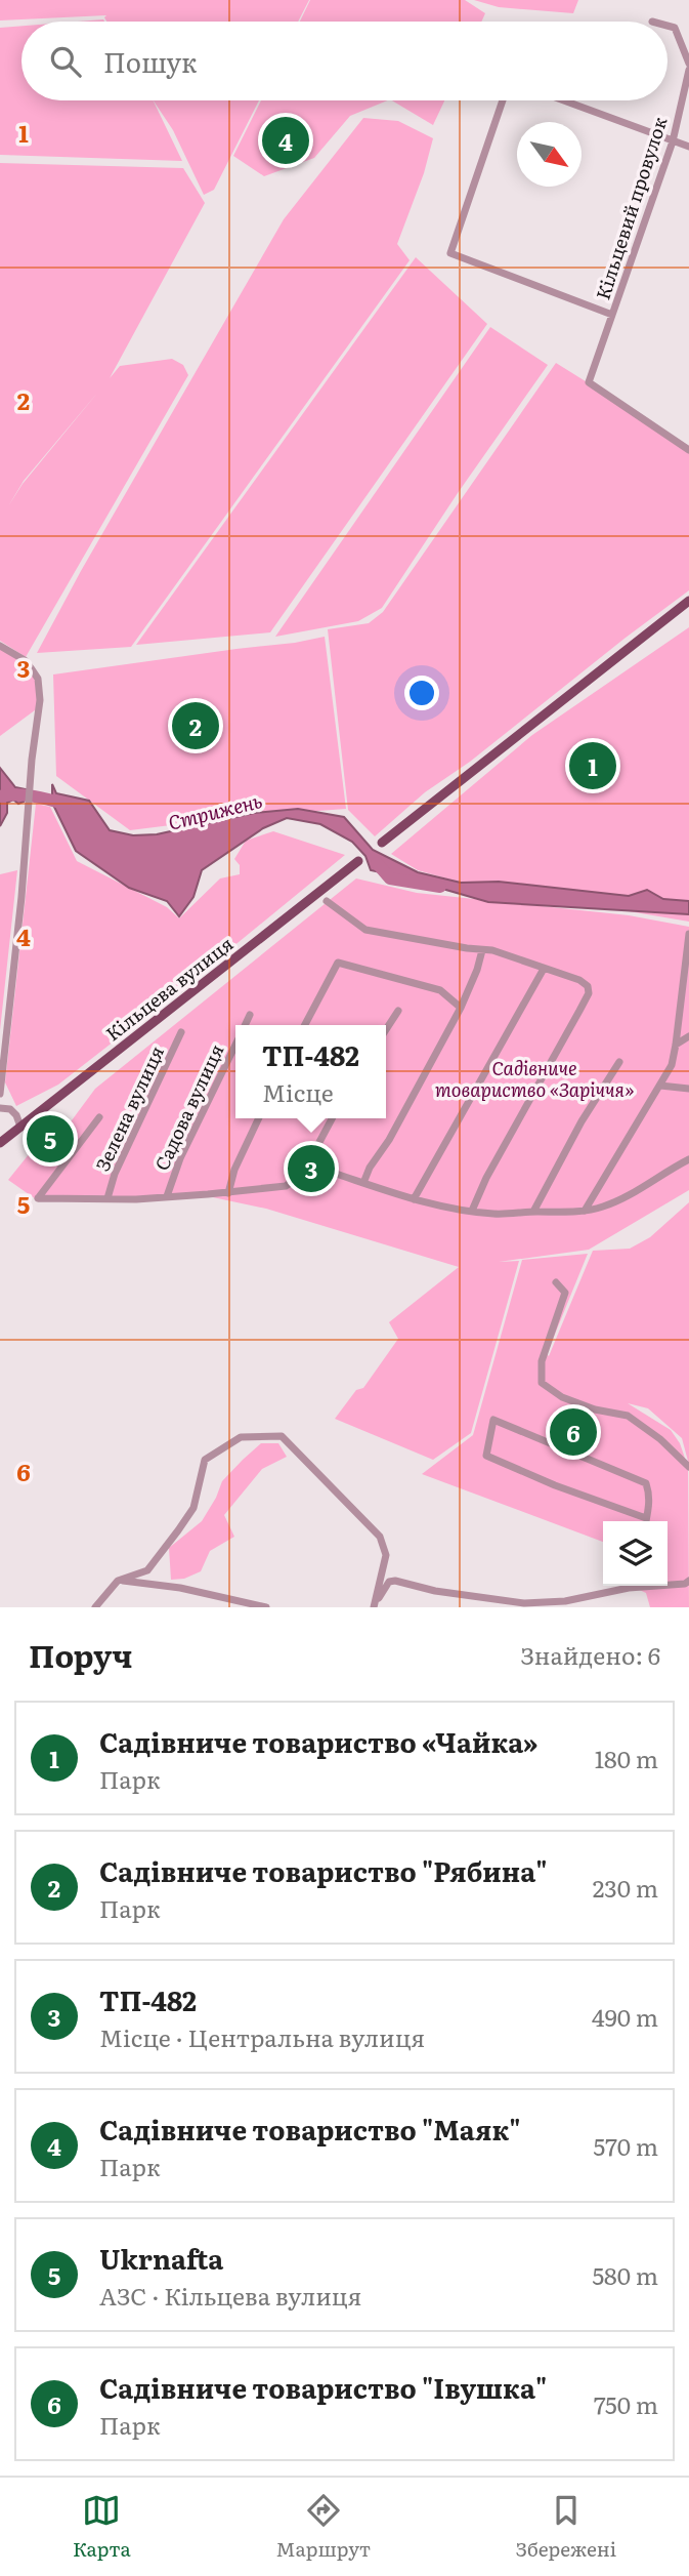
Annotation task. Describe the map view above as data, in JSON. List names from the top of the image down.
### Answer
{
  "streets": {
    "main road": ["Кільцева вулиця"],
    "street": ["Кільцевий провулок", "Садова вулиця", "Зелена вулиця"]
  },
  "water": ["Стрижень"],
  "parks": ["Садівниче товариство «Заріччя»"],
  "north": "bottom right",
  "page": {
    "search": "Пошук",
    "pins": [
      "4",
      "2",
      "1",
      "5",
      "3",
      "6"
    ],
    "popup": ["ТП-482", "Місце"],
    "heading": ["Поруч", "Знайдено: 6"],
    "list": [
      {
        "mark": "1",
        "name": "Садівниче товариство «Чайка»",
        "note": "Парк",
        "value": "180 m"
      },
      {
        "mark": "2",
        "name": "Садівниче товариство \"Рябина\"",
        "note": "Парк",
        "value": "230 m"
      },
      {
        "mark": "3",
        "name": "ТП-482",
        "note": "Місце · Центральна вулиця",
        "value": "490 m"
      },
      {
        "mark": "4",
        "name": "Садівниче товариство \"Маяк\"",
        "note": "Парк",
        "value": "570 m"
      },
      {
        "mark": "5",
        "name": "Ukrnafta",
        "note": "АЗС · Кільцева вулиця",
        "value": "580 m"
      },
      {
        "mark": "6",
        "name": "Садівниче товариство \"Івушка\"",
        "note": "Парк",
        "value": "750 m"
      }
    ],
    "nav": ["Карта", "Маршрут", "Збережені"]
  },
  "grid": {
    "rows": [
      "1",
      "2",
      "3",
      "4",
      "5",
      "6"
    ]
  }
}
